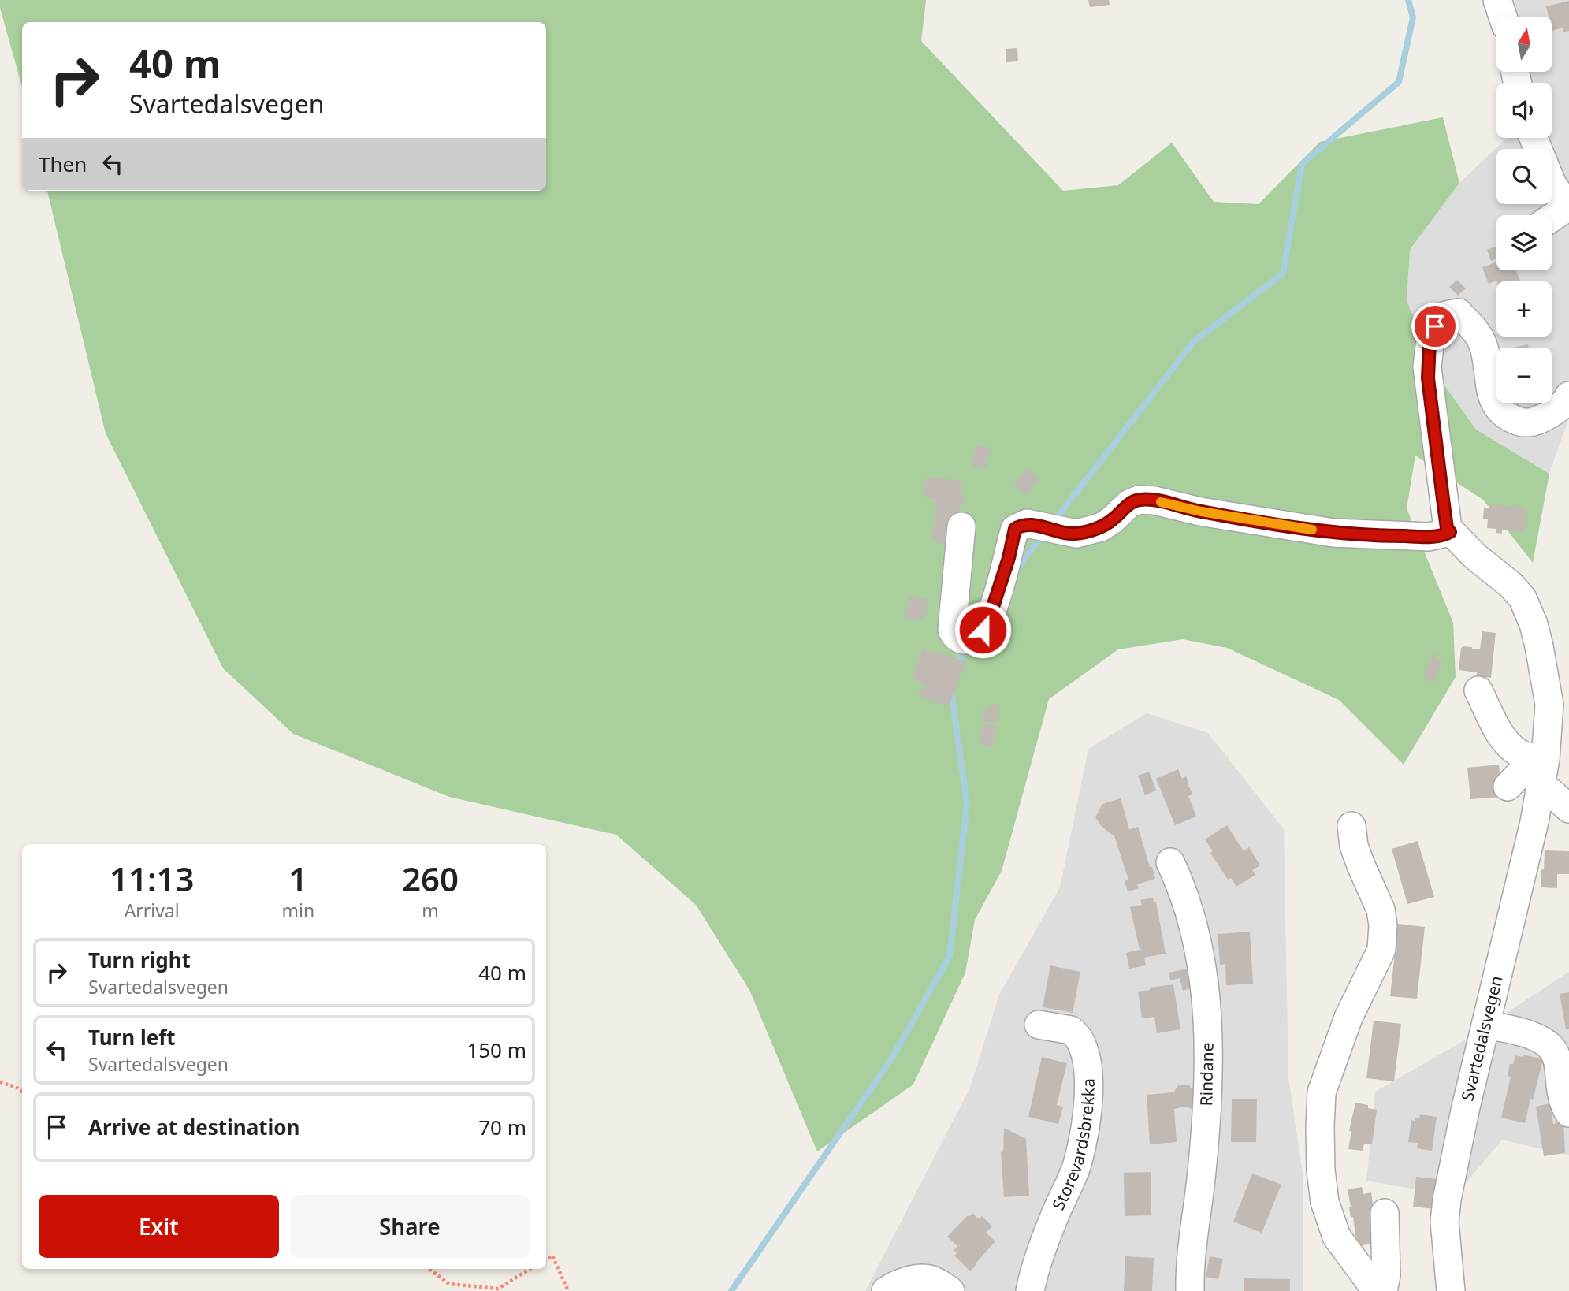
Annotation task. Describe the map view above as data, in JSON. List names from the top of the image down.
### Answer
{
  "streets": {
    "street": ["Svartedalsvegen", "Rindane", "Storevardsbrekka"]
  },
  "north": "top",
  "page": {
    "map_buttons": ["+", "−"],
    "turn": ["40 m", "Svartedalsvegen"],
    "then": "Then",
    "eta": [
      "11:13",
      "Arrival",
      "1",
      "min",
      "260",
      "m"
    ],
    "list": [
      {
        "name": "Turn right",
        "note": "Svartedalsvegen",
        "value": "40 m"
      },
      {
        "name": "Turn left",
        "note": "Svartedalsvegen",
        "value": "150 m"
      },
      {
        "name": "Arrive at destination",
        "value": "70 m"
      }
    ],
    "buttons": ["Exit", "Share"]
  }
}
